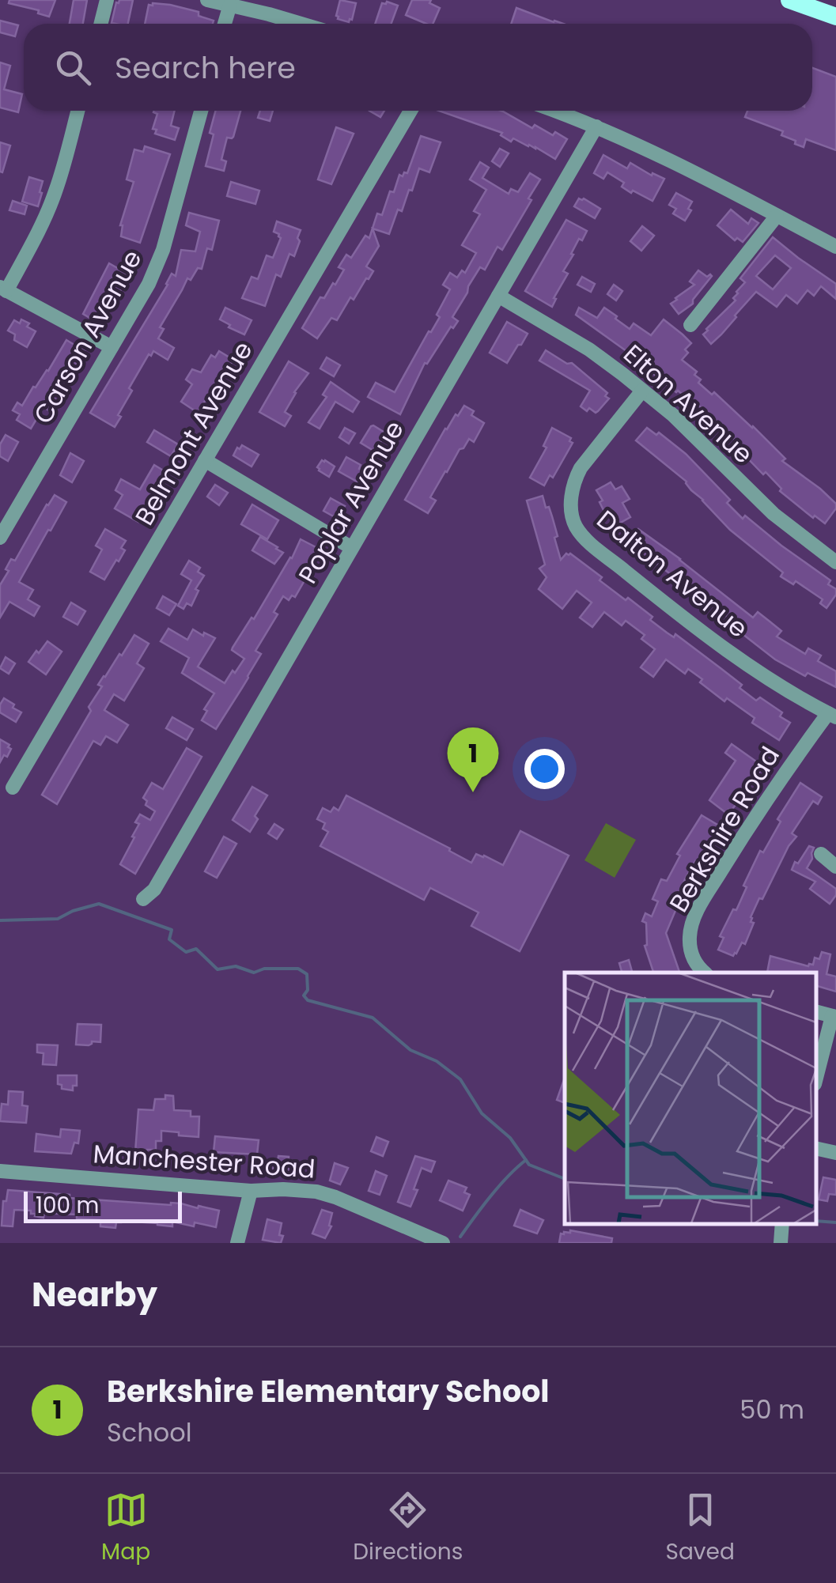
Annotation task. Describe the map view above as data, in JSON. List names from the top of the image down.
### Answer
{
  "streets": {
    "street": [
      "Carson Avenue",
      "Elton Avenue",
      "Belmont Avenue",
      "Poplar Avenue",
      "Dalton Avenue",
      "Berkshire Road",
      "Manchester Road"
    ]
  },
  "crossings": [
    ["Elton Avenue", "Poplar Avenue"],
    ["Elton Avenue", "Dalton Avenue"],
    ["Dalton Avenue", "Berkshire Road"]
  ],
  "scale_bar": "100 m",
  "page": {
    "search": "Search here",
    "pins": "1",
    "scale": "100 m",
    "heading": "Nearby",
    "list": [
      {
        "mark": "1",
        "name": "Berkshire Elementary School",
        "note": "School",
        "value": "50 m"
      }
    ],
    "nav": ["Map", "Directions", "Saved"]
  }
}
